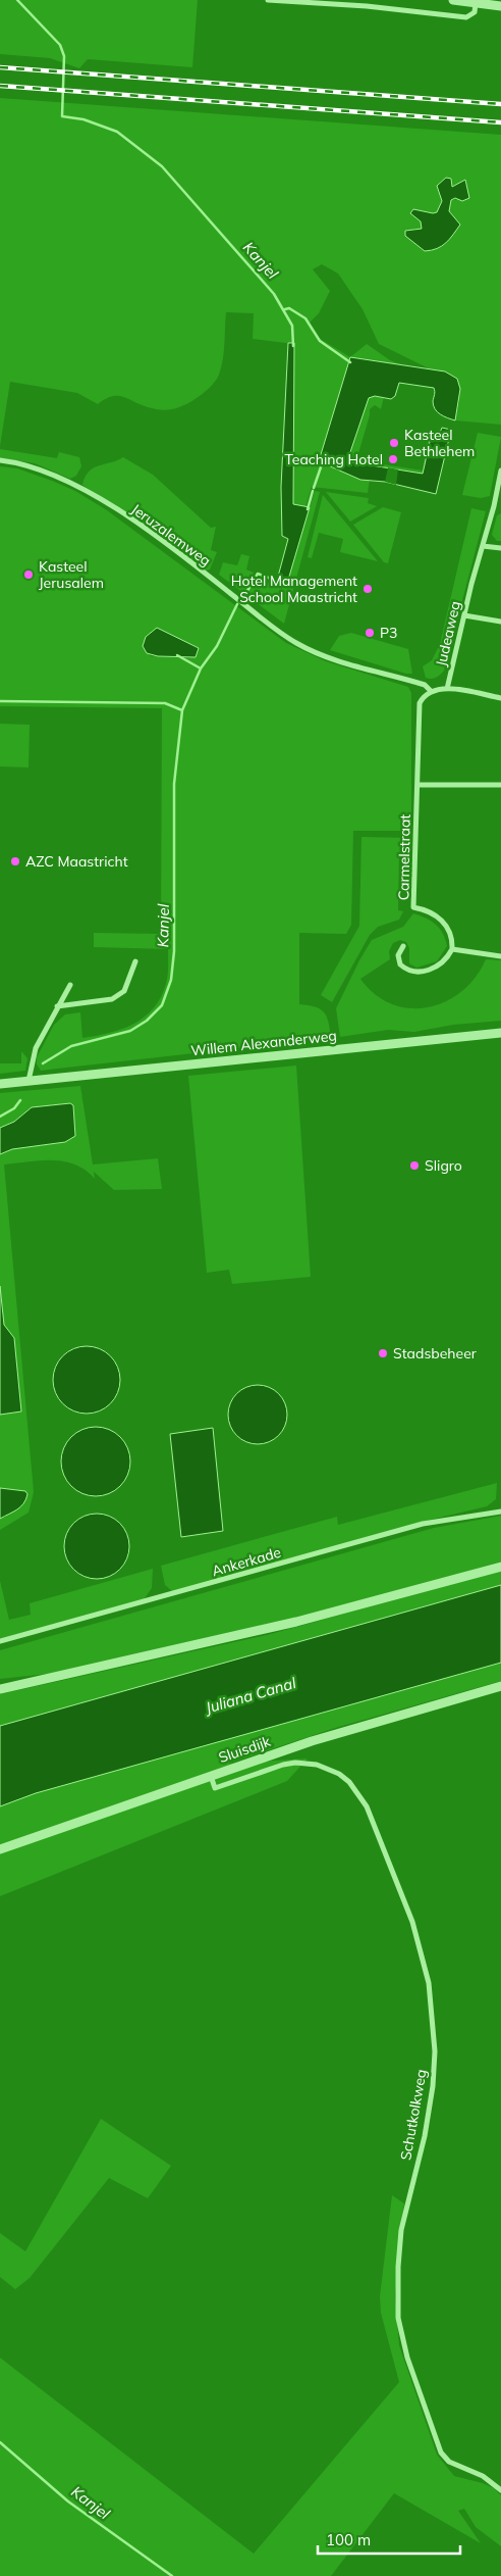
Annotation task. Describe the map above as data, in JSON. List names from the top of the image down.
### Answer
{
  "streets": {
    "street": [
      "Jeruzalemweg",
      "Judeaweg",
      "Carmelstraat",
      "Willem Alexanderweg",
      "Ankerkade",
      "Sluisdijk",
      "Schutkolkweg"
    ]
  },
  "crossings": [
    ["Jeruzalemweg", "Judeaweg"],
    ["Sluisdijk", "Schutkolkweg"]
  ],
  "water": ["Kanjel", "Juliana Canal"],
  "places": [
    "Kasteel Bethlehem",
    "Teaching Hotel",
    "Kasteel Jerusalem",
    "Hotel Management School Maastricht",
    "P3",
    "AZC Maastricht",
    "Sligro",
    "Stadsbeheer"
  ],
  "scale_bar": "100 m"
}
